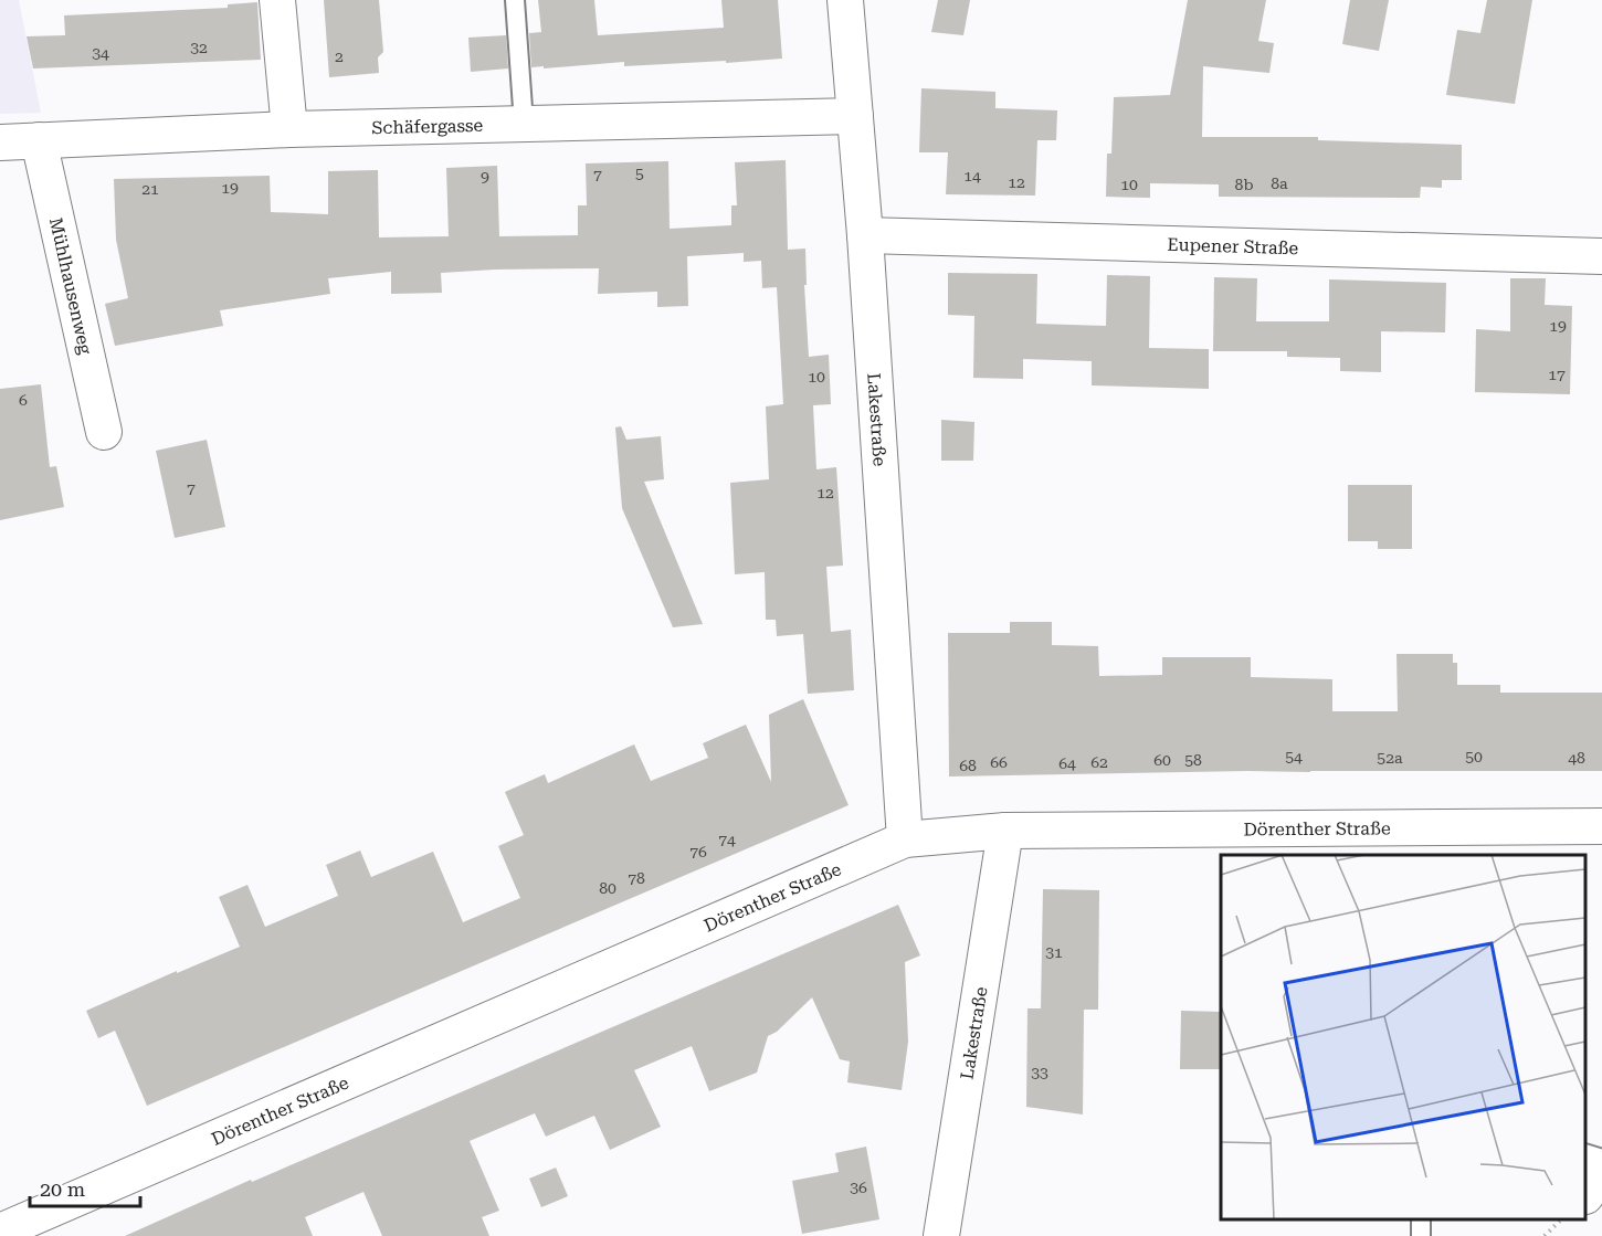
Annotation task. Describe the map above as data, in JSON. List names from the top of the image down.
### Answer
{
  "streets": {
    "street": [
      "Schäfergasse",
      "Eupener Straße",
      "Mühlhausenweg",
      "Lakestraße",
      "Dörenther Straße"
    ]
  },
  "crossings": [
    ["Schäfergasse", "Mühlhausenweg"],
    ["Schäfergasse", "Lakestraße"],
    ["Eupener Straße", "Lakestraße"],
    ["Lakestraße", "Dörenther Straße"]
  ],
  "house_numbers": [
    "32",
    "34",
    "2",
    "5",
    "7",
    "14",
    "9",
    "12",
    "8a",
    "10",
    "8b",
    "19",
    "21",
    "19",
    "17",
    "10",
    "6",
    "7",
    "12",
    "54",
    "50",
    "52a",
    "48",
    "60",
    "58",
    "66",
    "62",
    "64",
    "68",
    "74",
    "76",
    "78",
    "80",
    "31",
    "33",
    "36"
  ],
  "scale_bar": "20 m"
}
